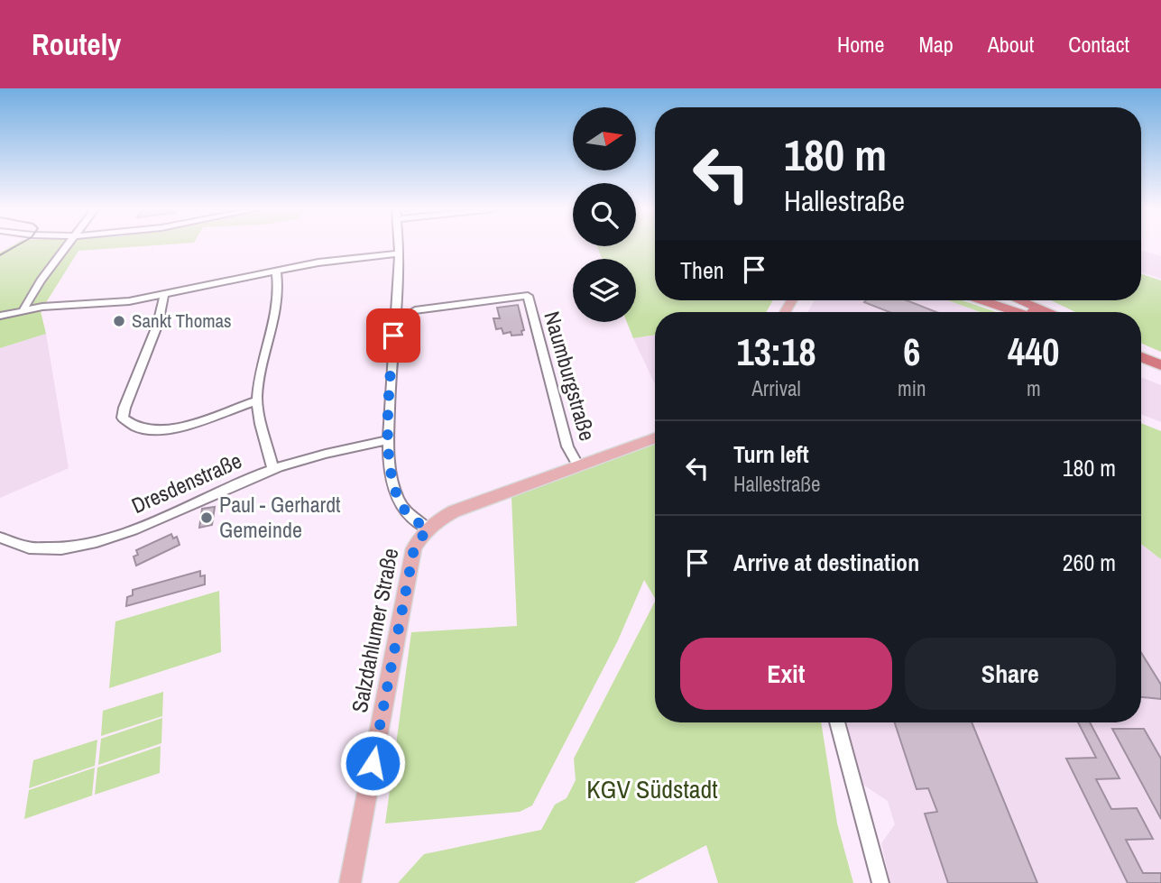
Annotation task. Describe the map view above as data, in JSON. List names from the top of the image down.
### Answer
{
  "streets": {
    "main road": ["Salzdahlumer Straße"],
    "street": ["Naumburgstraße", "Dresdenstraße"]
  },
  "crossings": [
    ["Naumburgstraße", "Salzdahlumer Straße"]
  ],
  "parks": ["KGV Südstadt"],
  "places": ["Sankt Thomas", "Paul - Gerhardt Gemeinde"],
  "north": "right",
  "page": {
    "header": "Routely",
    "nav": [
      "Home",
      "Map",
      "About",
      "Contact"
    ],
    "turn": ["180 m", "Hallestraße"],
    "then": "Then",
    "eta": [
      "13:18",
      "Arrival",
      "6",
      "min",
      "440",
      "m"
    ],
    "list": [
      {
        "name": "Turn left",
        "note": "Hallestraße",
        "value": "180 m"
      },
      {
        "name": "Arrive at destination",
        "value": "260 m"
      }
    ],
    "buttons": ["Exit", "Share"]
  }
}
